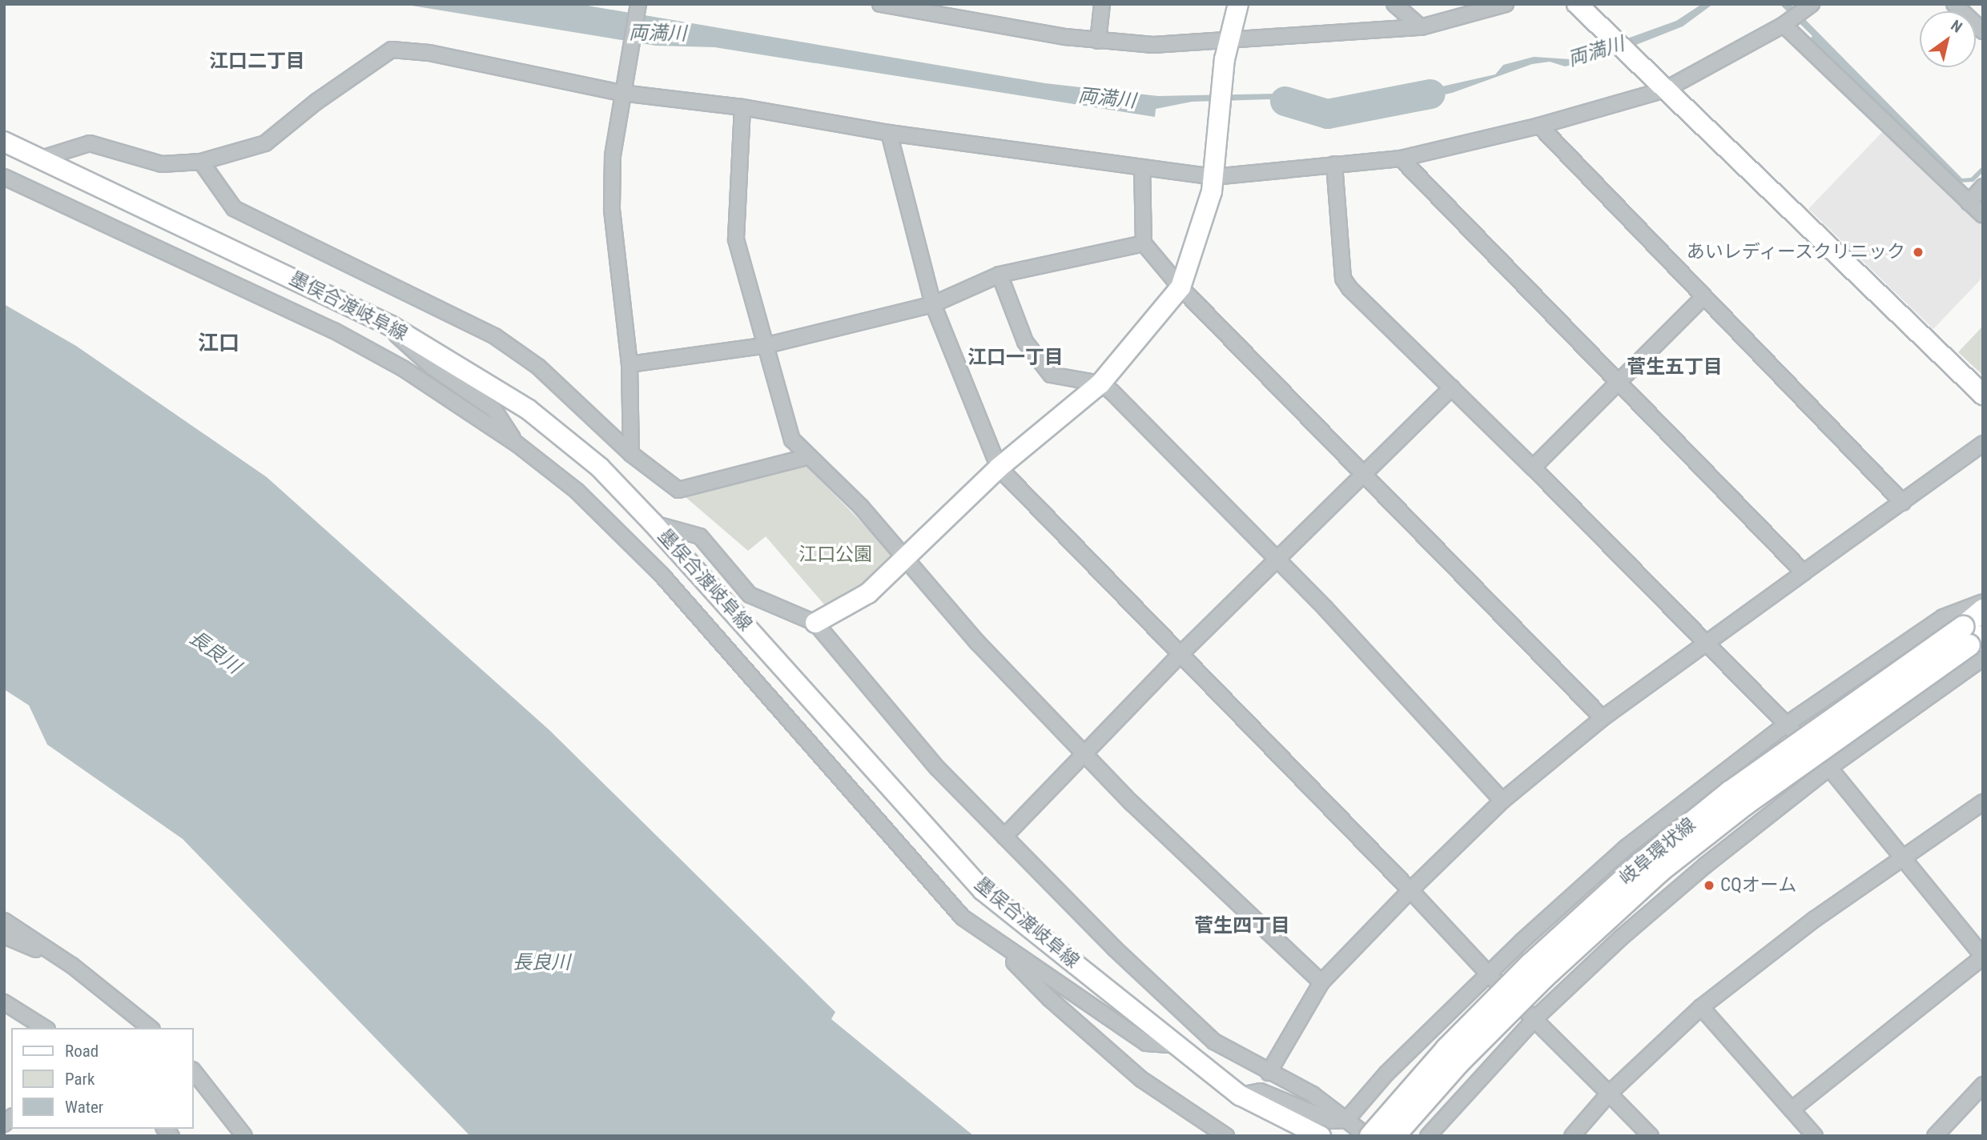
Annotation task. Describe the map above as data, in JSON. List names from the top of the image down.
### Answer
{
  "streets": {
    "main road": ["墨俣合渡岐阜線", "岐阜環状線"]
  },
  "districts": [
    "江口二丁目",
    "江口",
    "江口一丁目",
    "菅生五丁目",
    "菅生四丁目"
  ],
  "water": ["両満川", "長良川"],
  "parks": ["江口公園"],
  "places": ["あいレディースクリニック", "CQオーム"],
  "legend": ["Road", "Park", "Water"],
  "north": "top right"
}
